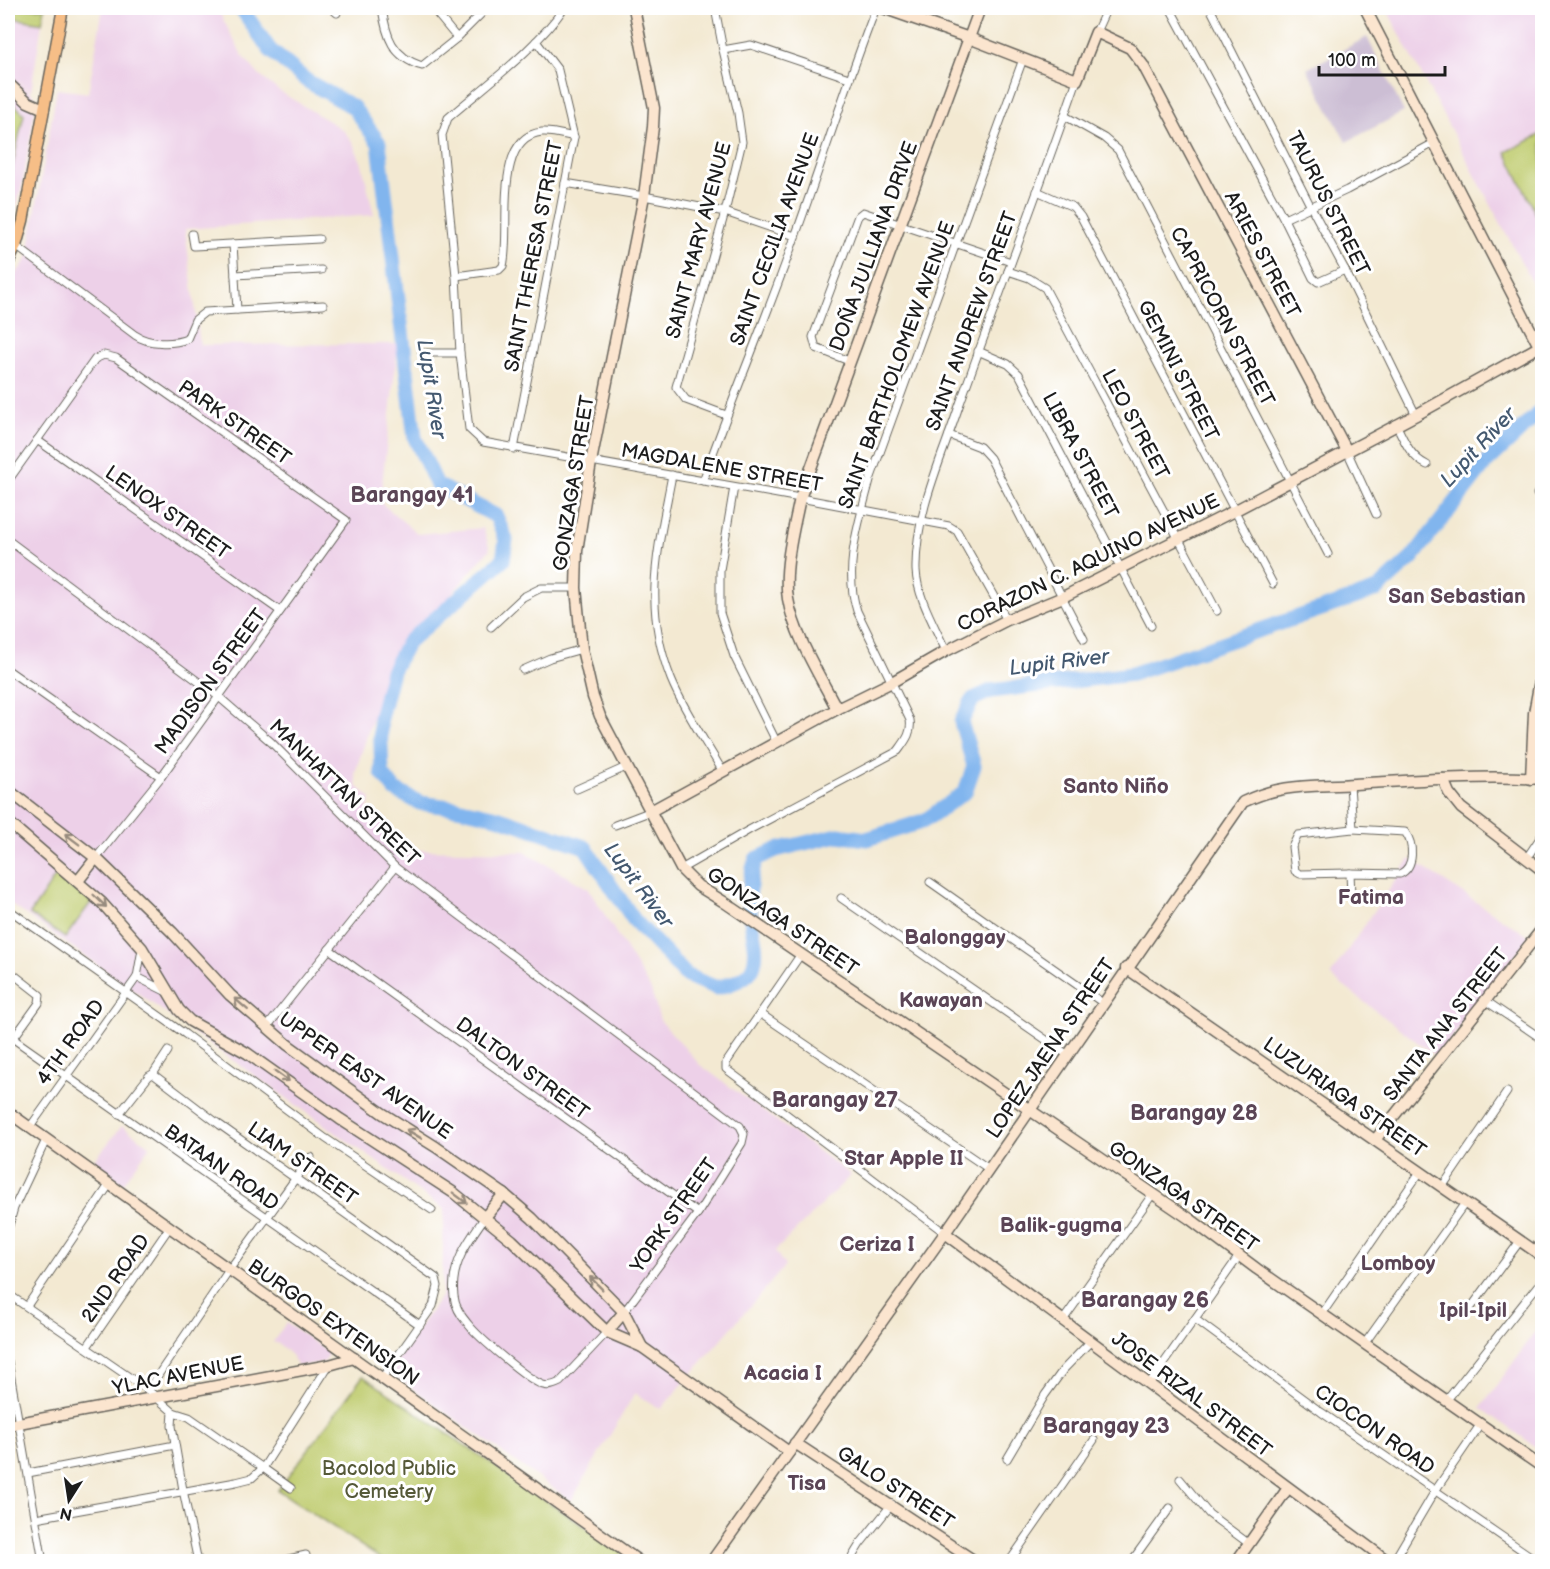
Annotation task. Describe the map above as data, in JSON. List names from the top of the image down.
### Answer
{
  "streets": {
    "street": [
      "TAURUS STREET",
      "SAINT CECILIA AVENUE",
      "SAINT MARY AVENUE",
      "DOÑA JULLIANA DRIVE",
      "ARIES STREET",
      "SAINT THERESA STREET",
      "CAPRICORN STREET",
      "SAINT ANDREW STREET",
      "SAINT BARTHOLOMEW AVENUE",
      "GEMINI STREET",
      "PARK STREET",
      "LEO STREET",
      "LIBRA STREET",
      "MAGDALENE STREET",
      "GONZAGA STREET",
      "LENOX STREET",
      "CORAZON C. AQUINO AVENUE",
      "MADISON STREET",
      "MANHATTAN STREET",
      "SANTA ANA STREET",
      "4TH ROAD",
      "LOPEZ JAENA STREET",
      "DALTON STREET",
      "UPPER EAST AVENUE",
      "LUZURIAGA STREET",
      "LIAM STREET",
      "BATAAN ROAD",
      "YORK STREET",
      "2ND ROAD",
      "BURGOS EXTENSION",
      "YLAC AVENUE",
      "JOSE RIZAL STREET",
      "CIOCON ROAD",
      "GALO STREET"
    ]
  },
  "crossings": [
    ["TAURUS STREET", "CORAZON C. AQUINO AVENUE"],
    ["SAINT CECILIA AVENUE", "SAINT MARY AVENUE"],
    ["SAINT CECILIA AVENUE", "MAGDALENE STREET"],
    ["DOÑA JULLIANA DRIVE", "MAGDALENE STREET"],
    ["DOÑA JULLIANA DRIVE", "CORAZON C. AQUINO AVENUE"],
    ["ARIES STREET", "SAINT ANDREW STREET"],
    ["ARIES STREET", "CORAZON C. AQUINO AVENUE"],
    ["SAINT THERESA STREET", "MAGDALENE STREET"],
    ["CAPRICORN STREET", "SAINT ANDREW STREET"],
    ["CAPRICORN STREET", "CORAZON C. AQUINO AVENUE"],
    ["SAINT ANDREW STREET", "GEMINI STREET"],
    ["SAINT ANDREW STREET", "LEO STREET"],
    ["SAINT ANDREW STREET", "LIBRA STREET"],
    ["SAINT ANDREW STREET", "MAGDALENE STREET"],
    ["SAINT ANDREW STREET", "CORAZON C. AQUINO AVENUE"],
    ["SAINT BARTHOLOMEW AVENUE", "MAGDALENE STREET"],
    ["SAINT BARTHOLOMEW AVENUE", "GONZAGA STREET"],
    ["SAINT BARTHOLOMEW AVENUE", "CORAZON C. AQUINO AVENUE"],
    ["GEMINI STREET", "CORAZON C. AQUINO AVENUE"],
    ["PARK STREET", "LENOX STREET"],
    ["PARK STREET", "MADISON STREET"],
    ["LEO STREET", "CORAZON C. AQUINO AVENUE"],
    ["LIBRA STREET", "CORAZON C. AQUINO AVENUE"],
    ["MAGDALENE STREET", "GONZAGA STREET"],
    ["MAGDALENE STREET", "CORAZON C. AQUINO AVENUE"],
    ["GONZAGA STREET", "CORAZON C. AQUINO AVENUE"],
    ["GONZAGA STREET", "LOPEZ JAENA STREET"],
    ["LENOX STREET", "MADISON STREET"],
    ["MADISON STREET", "MANHATTAN STREET"],
    ["MADISON STREET", "UPPER EAST AVENUE"],
    ["MANHATTAN STREET", "YORK STREET"],
    ["SANTA ANA STREET", "LUZURIAGA STREET"],
    ["4TH ROAD", "UPPER EAST AVENUE"],
    ["4TH ROAD", "BATAAN ROAD"],
    ["4TH ROAD", "BURGOS EXTENSION"],
    ["LOPEZ JAENA STREET", "UPPER EAST AVENUE"],
    ["LOPEZ JAENA STREET", "LUZURIAGA STREET"],
    ["LOPEZ JAENA STREET", "JOSE RIZAL STREET"],
    ["LOPEZ JAENA STREET", "GALO STREET"],
    ["DALTON STREET", "YORK STREET"],
    ["UPPER EAST AVENUE", "YORK STREET"],
    ["UPPER EAST AVENUE", "GALO STREET"],
    ["LIAM STREET", "BATAAN ROAD"],
    ["2ND ROAD", "BURGOS EXTENSION"],
    ["BURGOS EXTENSION", "YLAC AVENUE"]
  ],
  "districts": [
    "Barangay 41",
    "San Sebastian",
    "Santo Niño",
    "Fatima",
    "Balonggay",
    "Kawayan",
    "Barangay 27",
    "Barangay 28",
    "Star Apple II",
    "Balik-gugma",
    "Ceriza I",
    "Lomboy",
    "Barangay 26",
    "Ipil-Ipil",
    "Acacia I",
    "Barangay 23",
    "Tisa"
  ],
  "water": ["Lupit River"],
  "parks": ["Bacolod Public Cemetery"],
  "scale_bar": "100 m",
  "north": "bottom"
}
